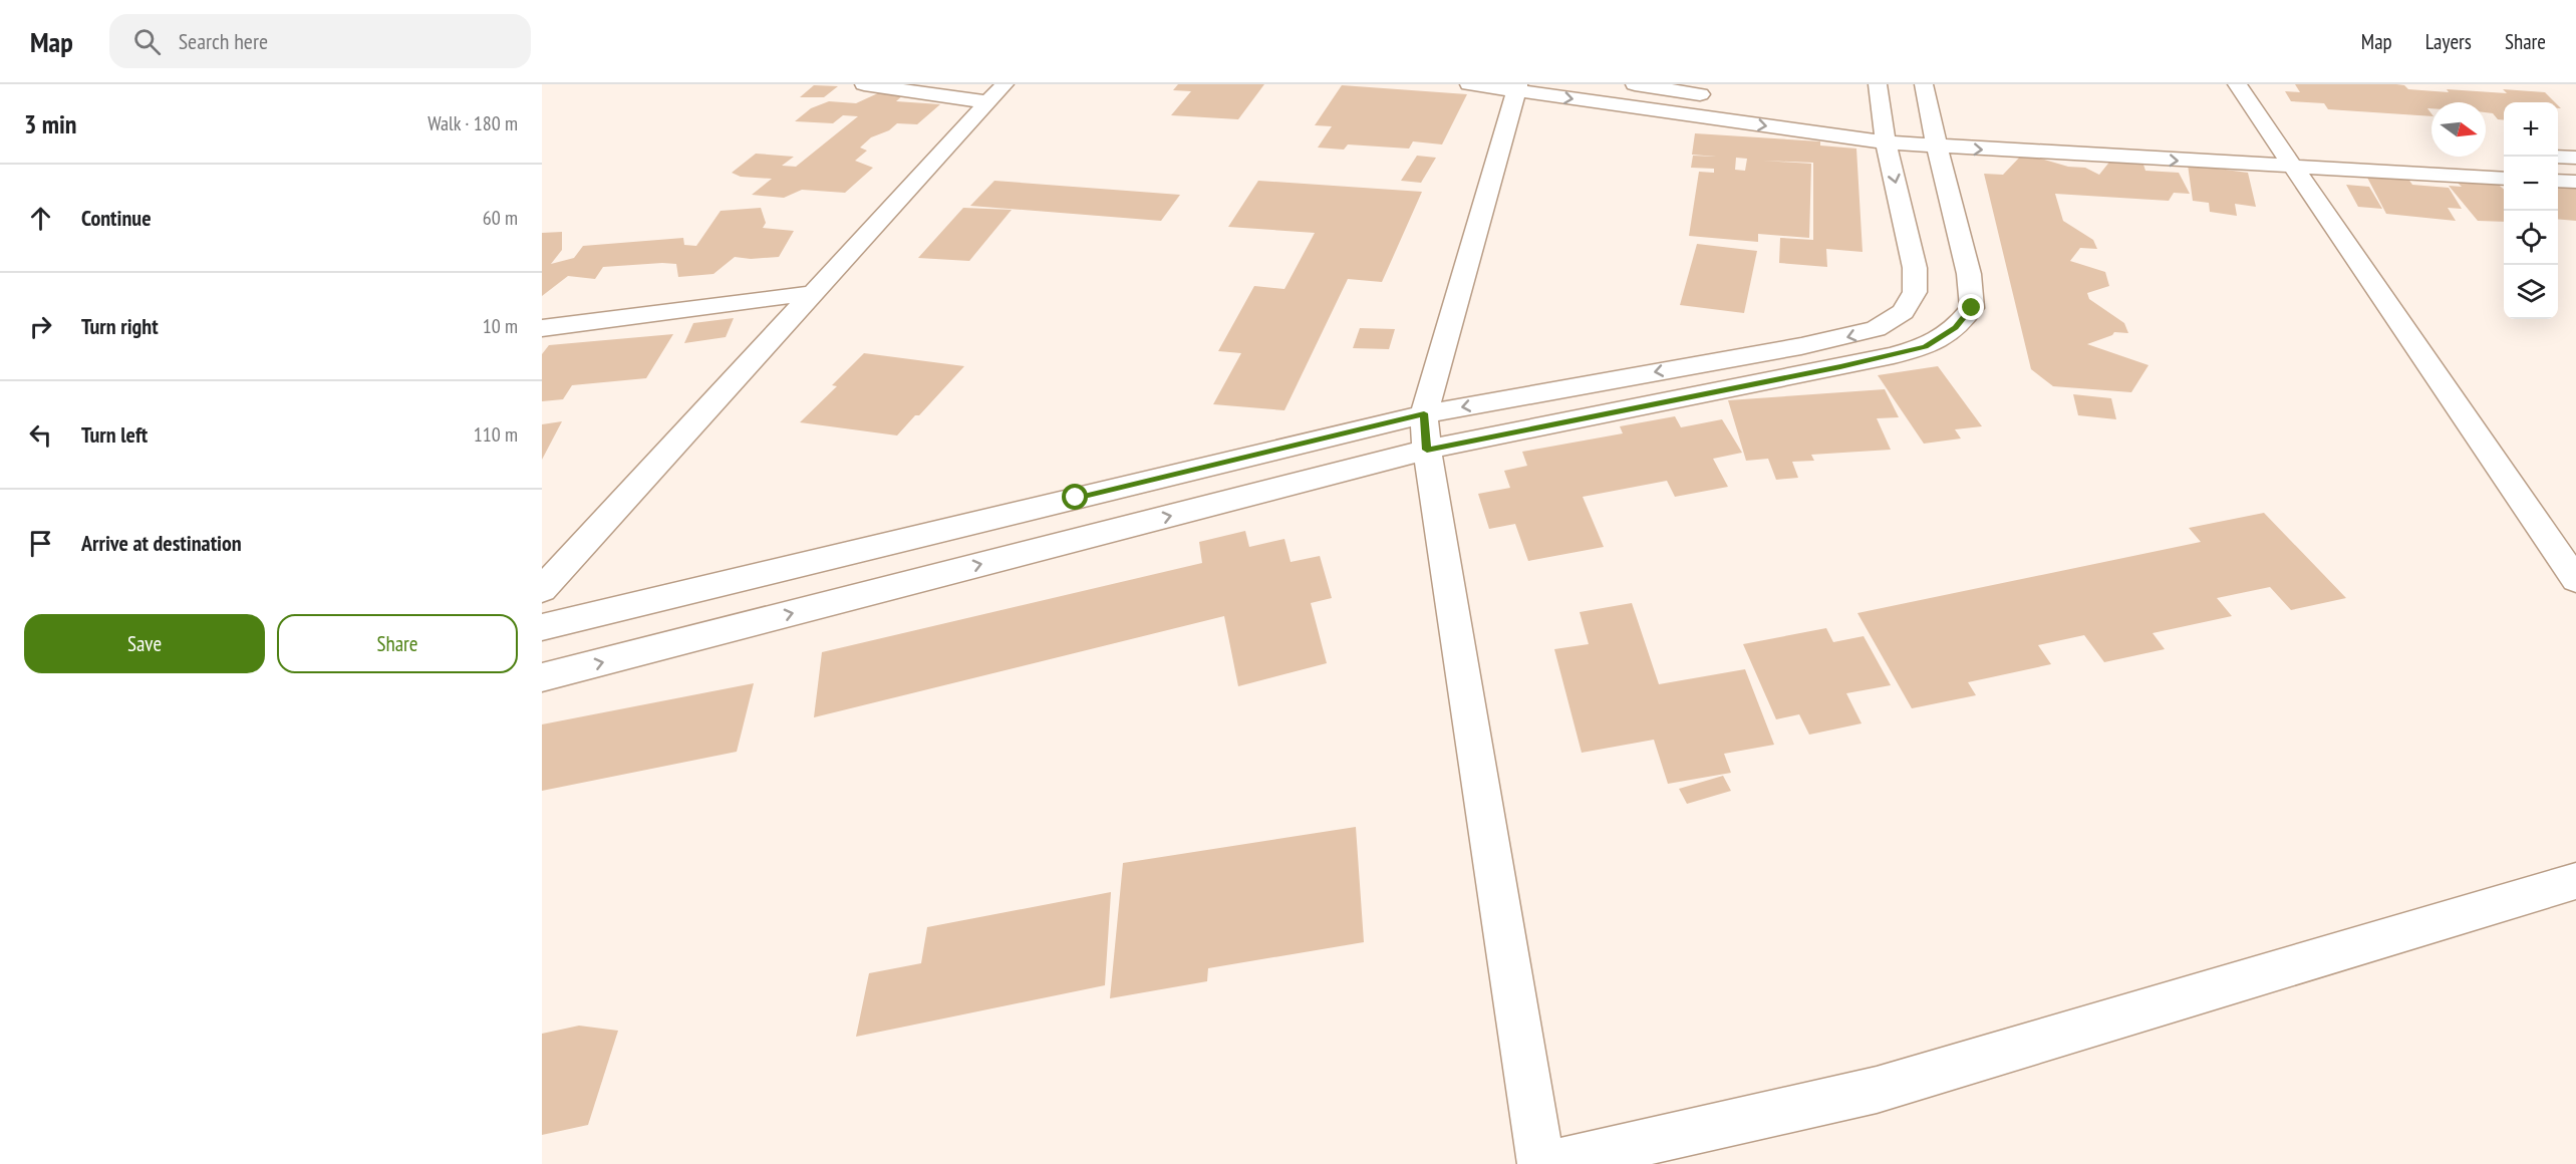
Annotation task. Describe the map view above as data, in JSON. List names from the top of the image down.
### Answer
{
  "north": "right",
  "page": {
    "header": "Map",
    "search": "Search here",
    "nav": ["Map", "Layers", "Share"],
    "heading": ["3 min", "Walk · 180 m"],
    "map_buttons": ["+", "−"],
    "list": [
      ["Continue", "60 m"],
      ["Turn right", "10 m"],
      ["Turn left", "110 m"],
      "Arrive at destination"
    ],
    "buttons": ["Save", "Share"]
  }
}
